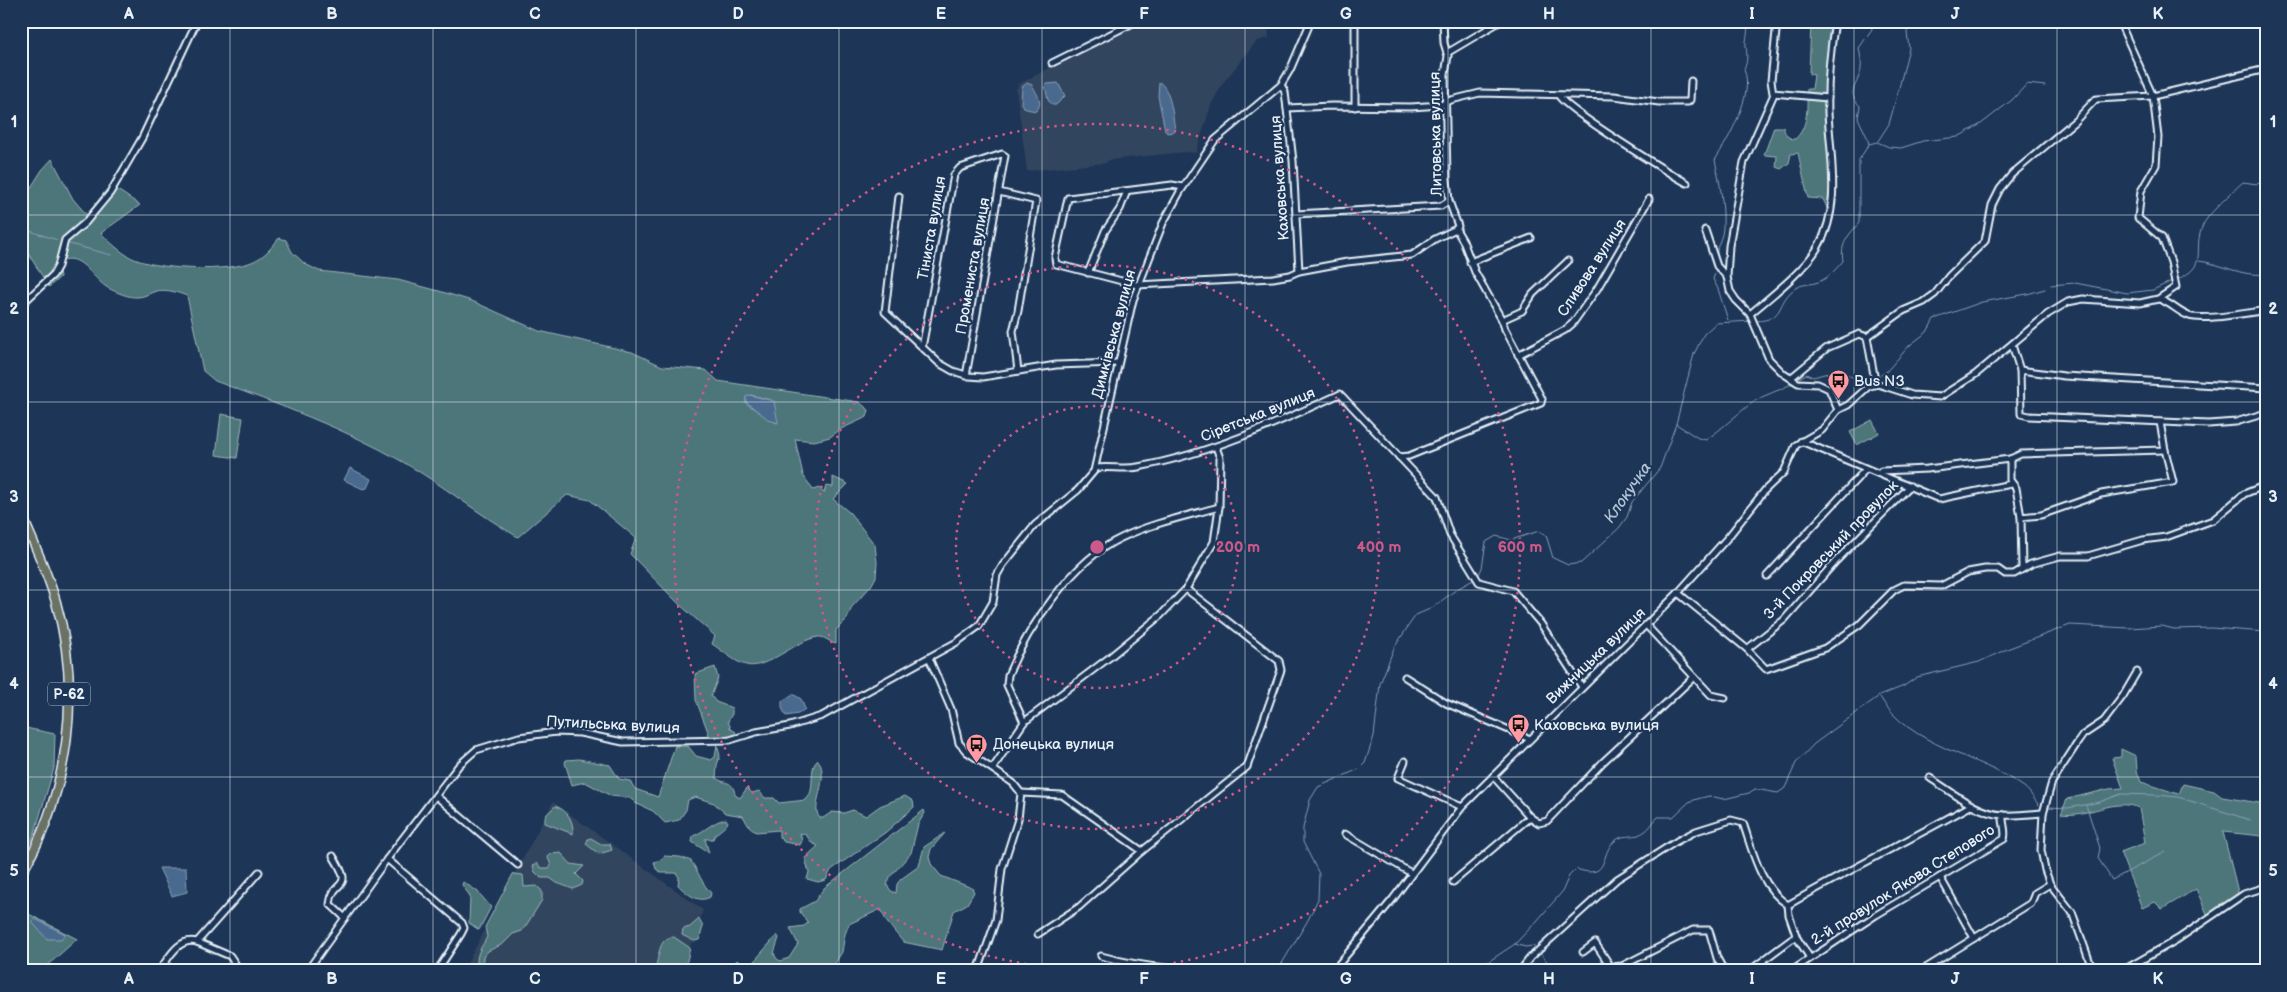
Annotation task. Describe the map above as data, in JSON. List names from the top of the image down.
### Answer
{
  "streets": {
    "main road": ["Р-62"],
    "street": [
      "Литовська вулиця",
      "Каховська вулиця",
      "Тіниста вулиця",
      "Промениста вулиця",
      "Сливова вулиця",
      "Димківська вулиця",
      "Сіретська вулиця",
      "3-й Покровський провулок",
      "Вижницька вулиця",
      "Путильська вулиця",
      "2-й провулок Якова Степового"
    ]
  },
  "crossings": [
    ["Литовська вулиця", "Сливова вулиця"],
    ["Литовська вулиця", "Сіретська вулиця"],
    ["Каховська вулиця", "Димківська вулиця"],
    ["Тіниста вулиця", "Промениста вулиця"],
    ["Димківська вулиця", "Сіретська вулиця"],
    ["Димківська вулиця", "Путильська вулиця"],
    ["Сіретська вулиця", "Путильська вулиця"]
  ],
  "water": ["Клокучка"],
  "places": {
    "bus stop": ["Bus N3", "Каховська вулиця", "Донецька вулиця"]
  },
  "grid": {
    "columns": [
      "A",
      "B",
      "C",
      "D",
      "E",
      "F",
      "G",
      "H",
      "I",
      "J",
      "K"
    ],
    "rows": [
      "1",
      "2",
      "3",
      "4",
      "5"
    ]
  },
  "rings": ["200 m", "400 m", "600 m"]
}
